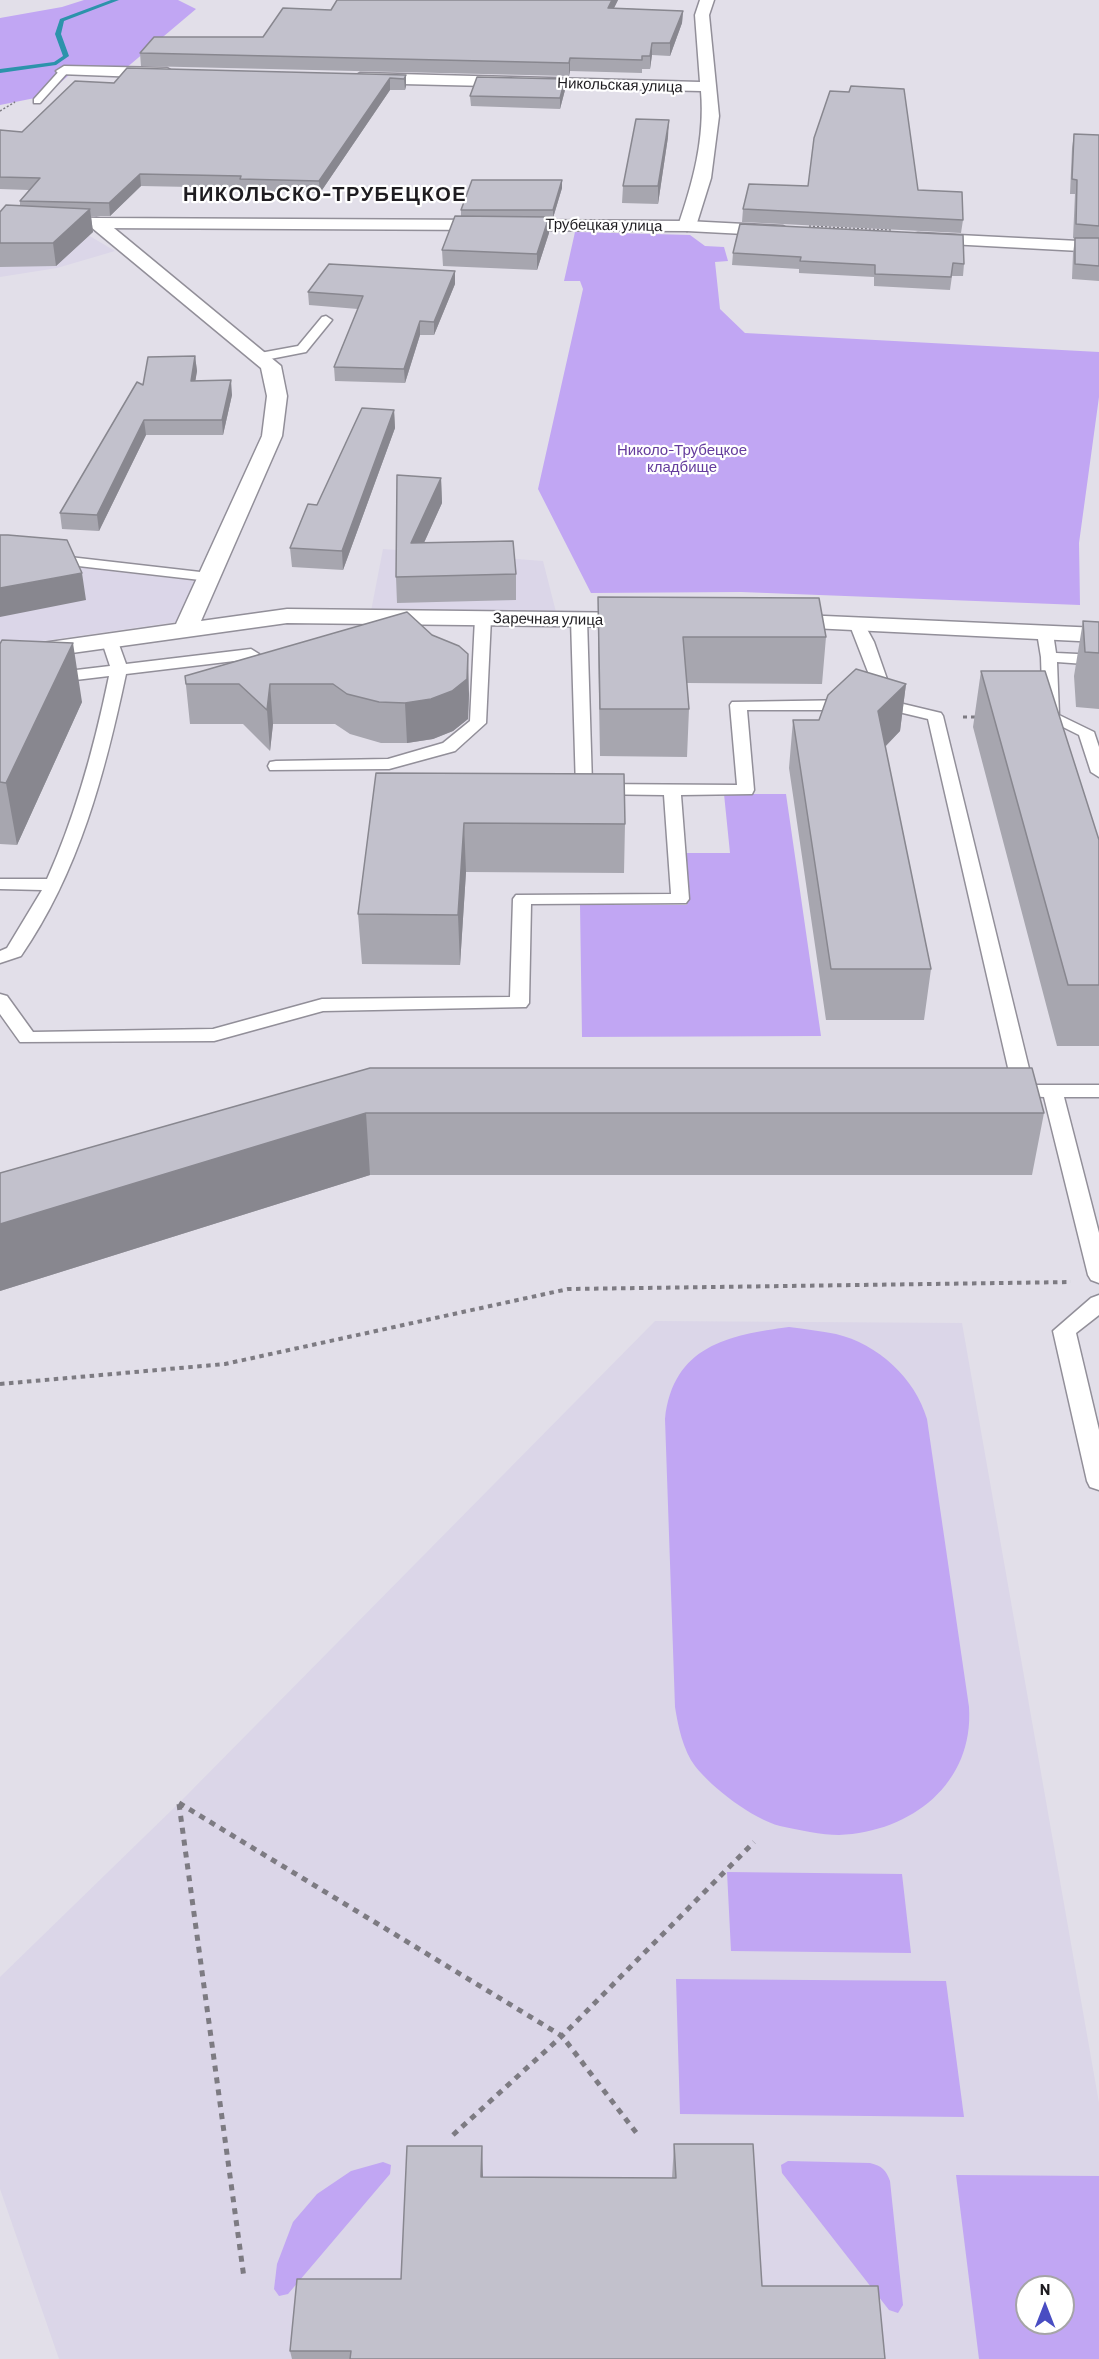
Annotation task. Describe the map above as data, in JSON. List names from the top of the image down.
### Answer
{
  "streets": {
    "street": ["Никольская улица", "Трубецкая улица", "Заречная улица"]
  },
  "districts": ["НИКОЛЬСКО-ТРУБЕЦКОЕ"],
  "parks": ["Николо-Трубецкое кладбище"],
  "north": "top"
}
